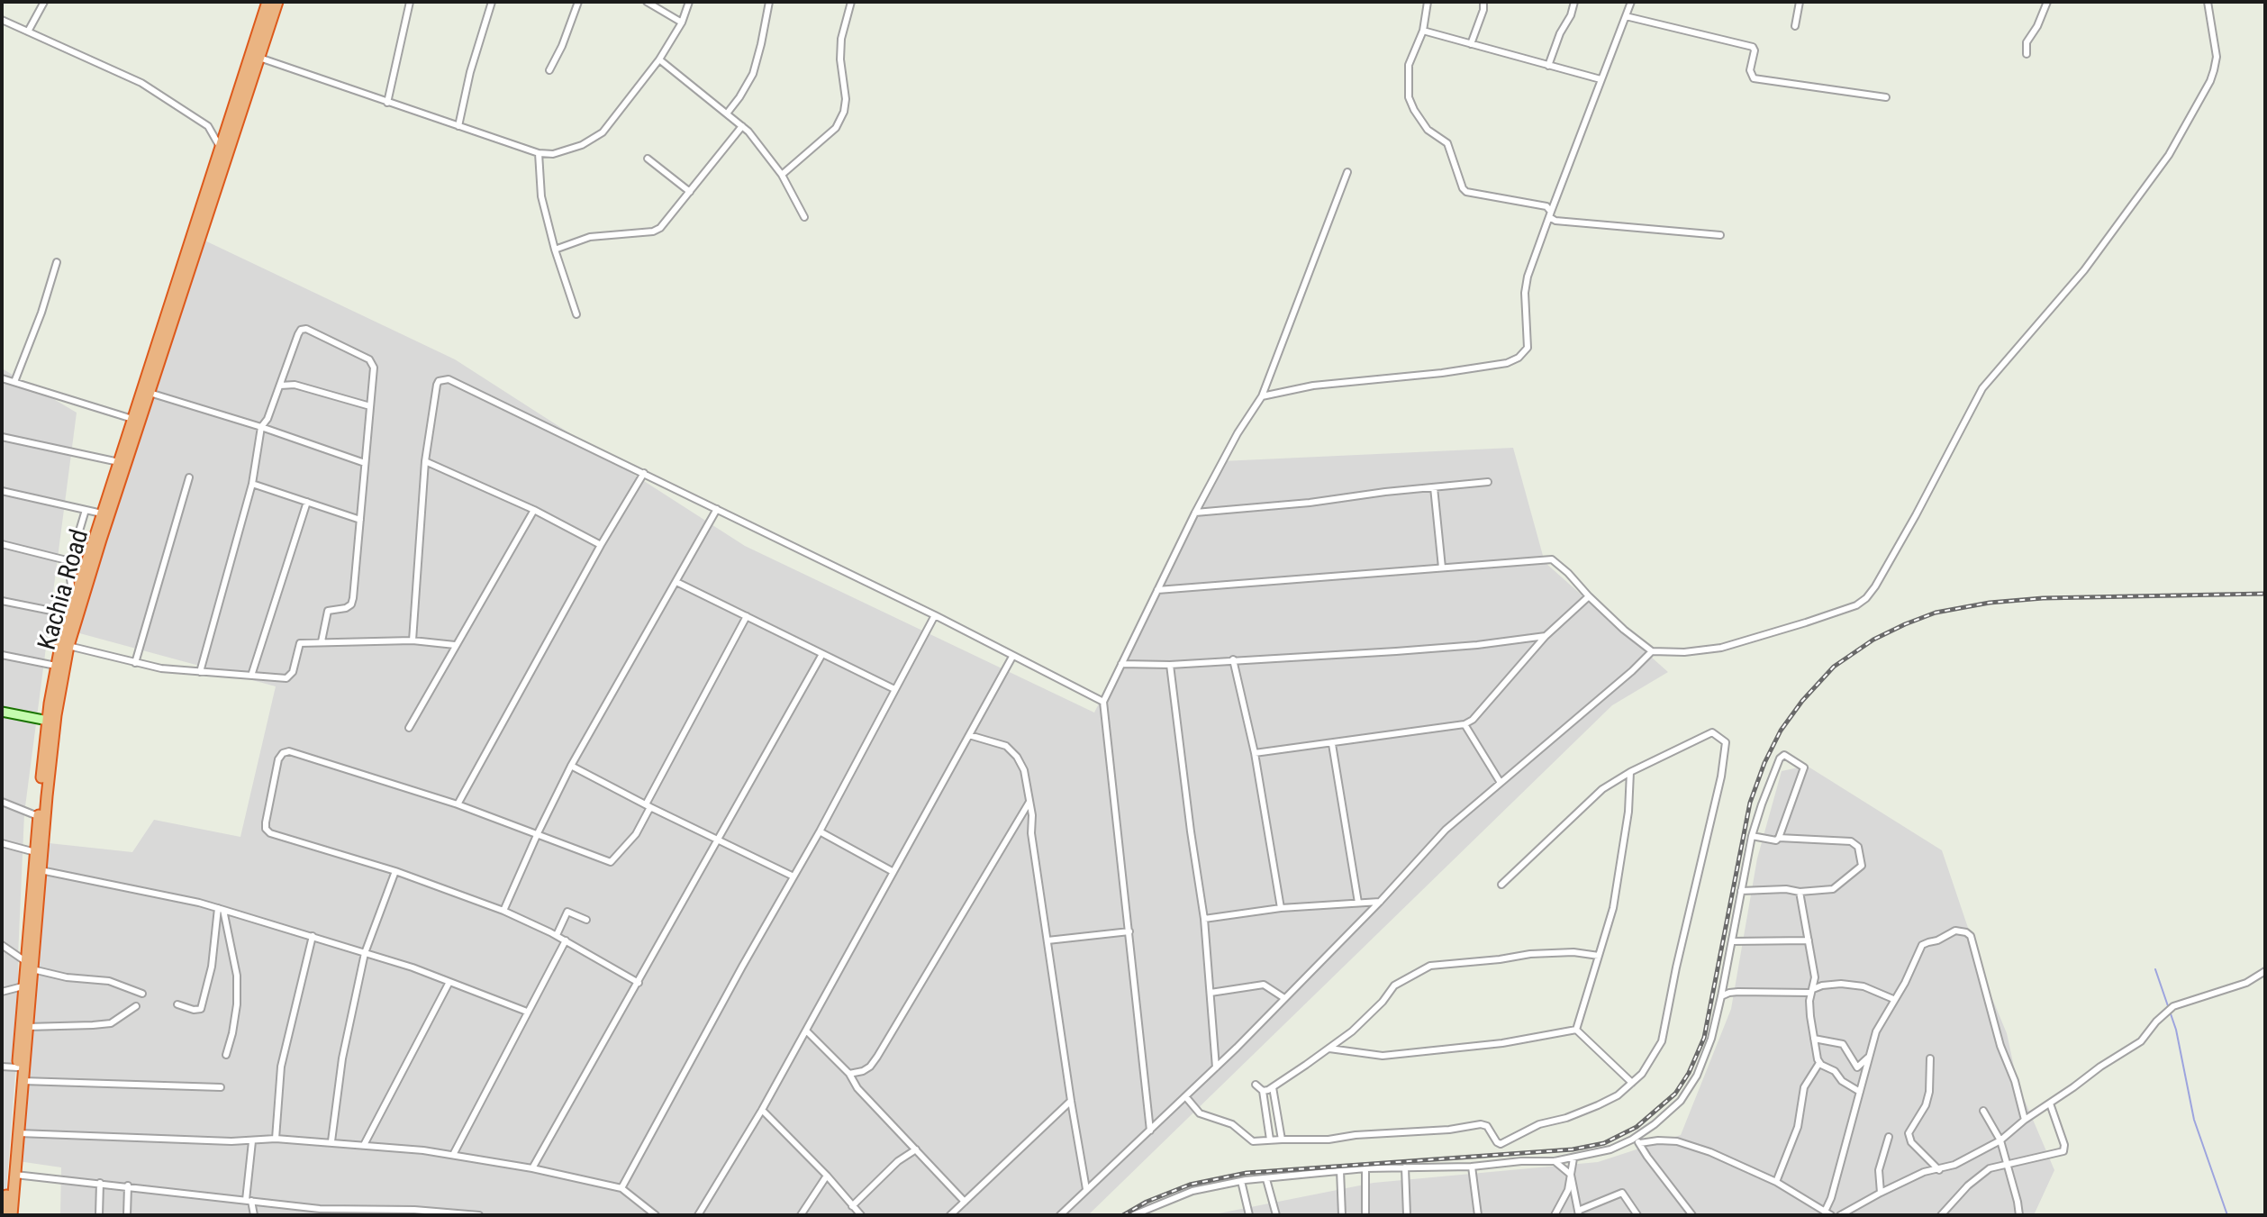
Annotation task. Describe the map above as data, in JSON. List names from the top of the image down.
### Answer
{
  "streets": {
    "highway": ["Kachia Road"]
  }
}
